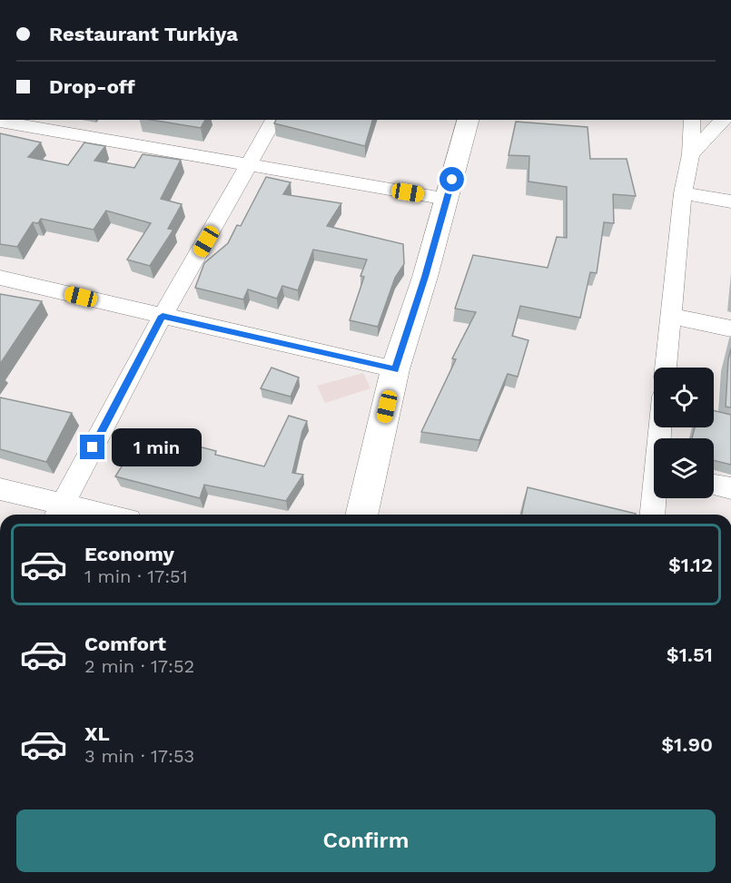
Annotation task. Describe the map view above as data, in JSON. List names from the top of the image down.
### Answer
{
  "page": {
    "banner": ["Restaurant Turkiya", "Drop-off"],
    "bubble": "1 min",
    "list": [
      {
        "name": "Economy",
        "note": "1 min · 17:51",
        "value": "$1.12"
      },
      {
        "name": "Comfort",
        "note": "2 min · 17:52",
        "value": "$1.51"
      },
      {
        "name": "XL",
        "note": "3 min · 17:53",
        "value": "$1.90"
      }
    ],
    "buttons": "Confirm"
  }
}
